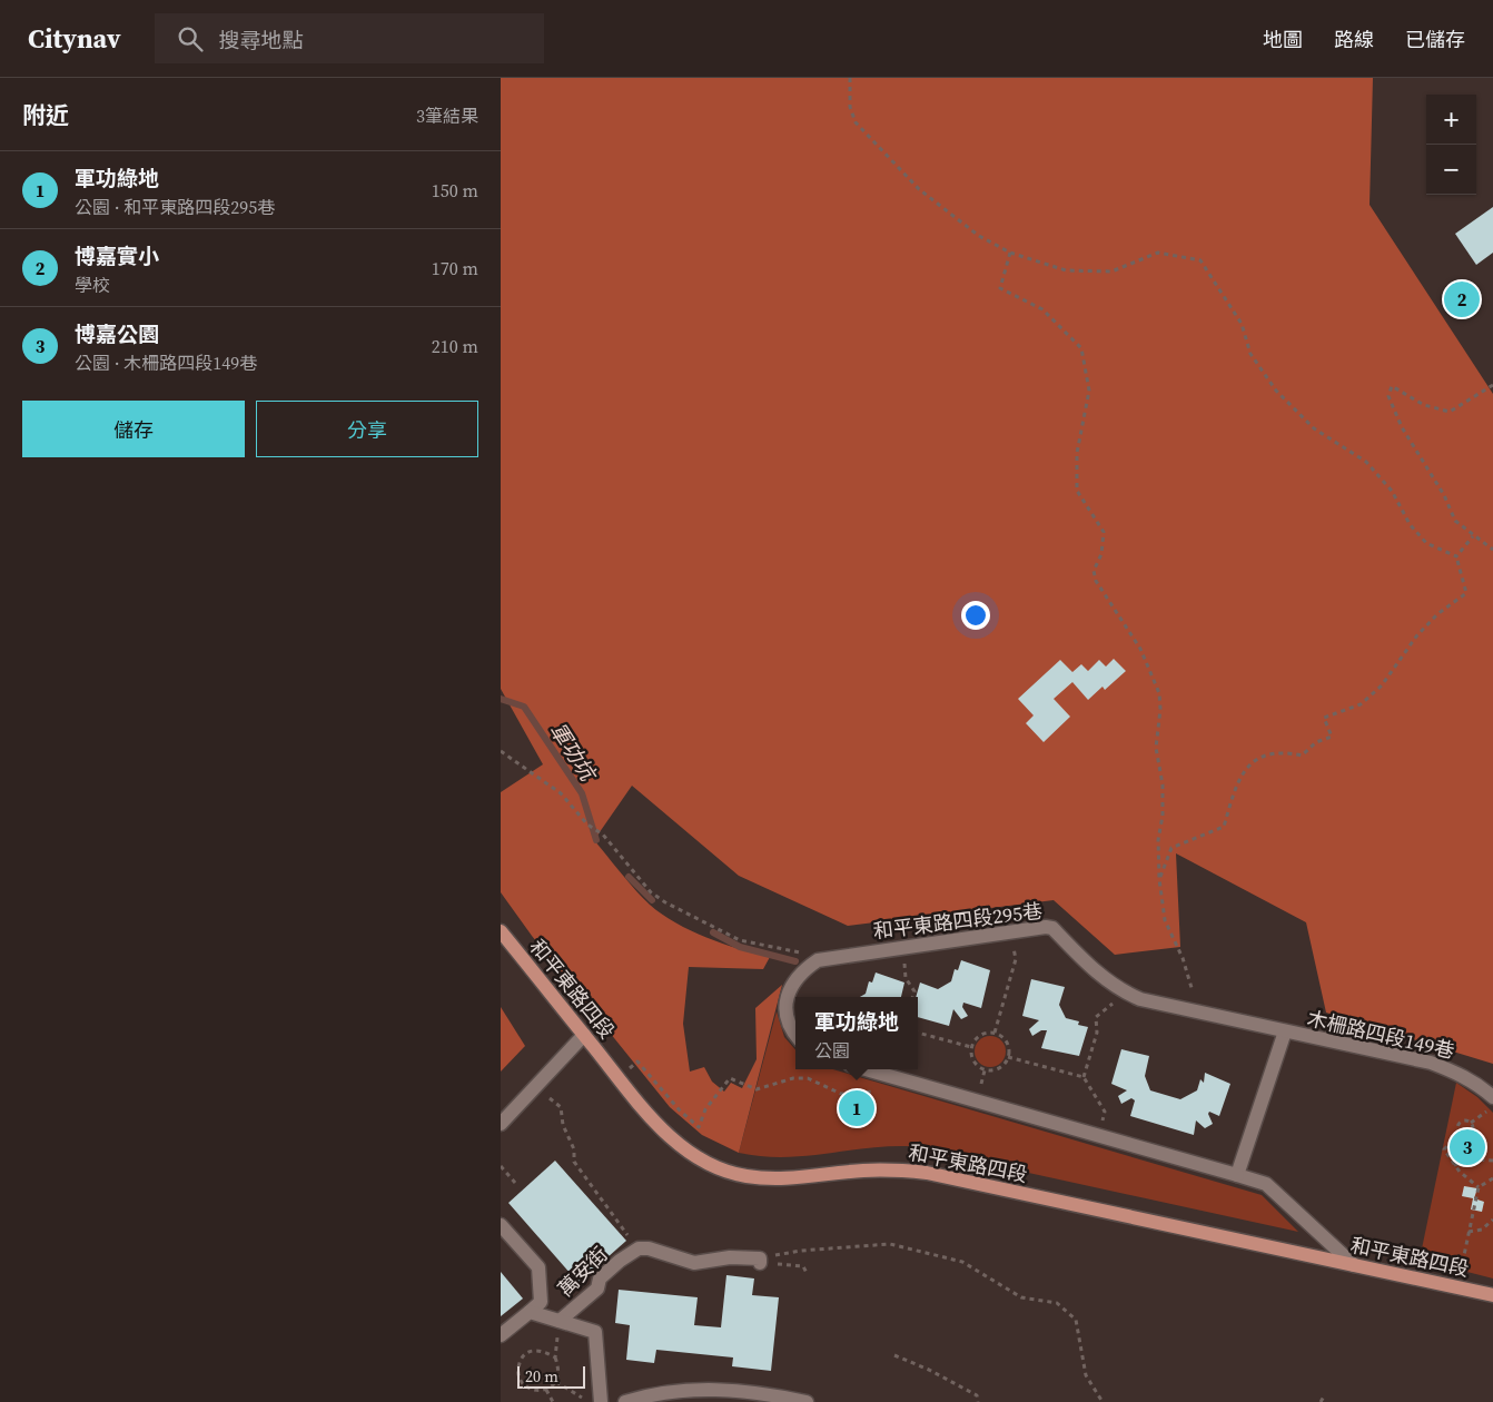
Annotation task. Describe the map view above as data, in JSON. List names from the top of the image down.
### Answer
{
  "streets": {
    "main road": ["和平東路四段"],
    "street": ["和平東路四段295巷", "木柵路四段149巷", "萬安街"]
  },
  "crossings": [
    ["和平東路四段295巷", "木柵路四段149巷"]
  ],
  "water": ["軍功坑"],
  "scale_bar": "20 m",
  "page": {
    "header": "Citynav",
    "search": "搜尋地點",
    "nav": ["地圖", "路線", "已儲存"],
    "heading": ["附近", "3筆結果"],
    "map_buttons": ["+", "−"],
    "list": [
      {
        "mark": "1",
        "name": "軍功綠地",
        "note": "公園 · 和平東路四段295巷",
        "value": "150 m"
      },
      {
        "mark": "2",
        "name": "博嘉實小",
        "note": "學校",
        "value": "170 m"
      },
      {
        "mark": "3",
        "name": "博嘉公園",
        "note": "公園 · 木柵路四段149巷",
        "value": "210 m"
      }
    ],
    "pins": ["2", "1", "3"],
    "buttons": ["儲存", "分享"],
    "popup": ["軍功綠地", "公園"],
    "scale": "20 m"
  }
}
